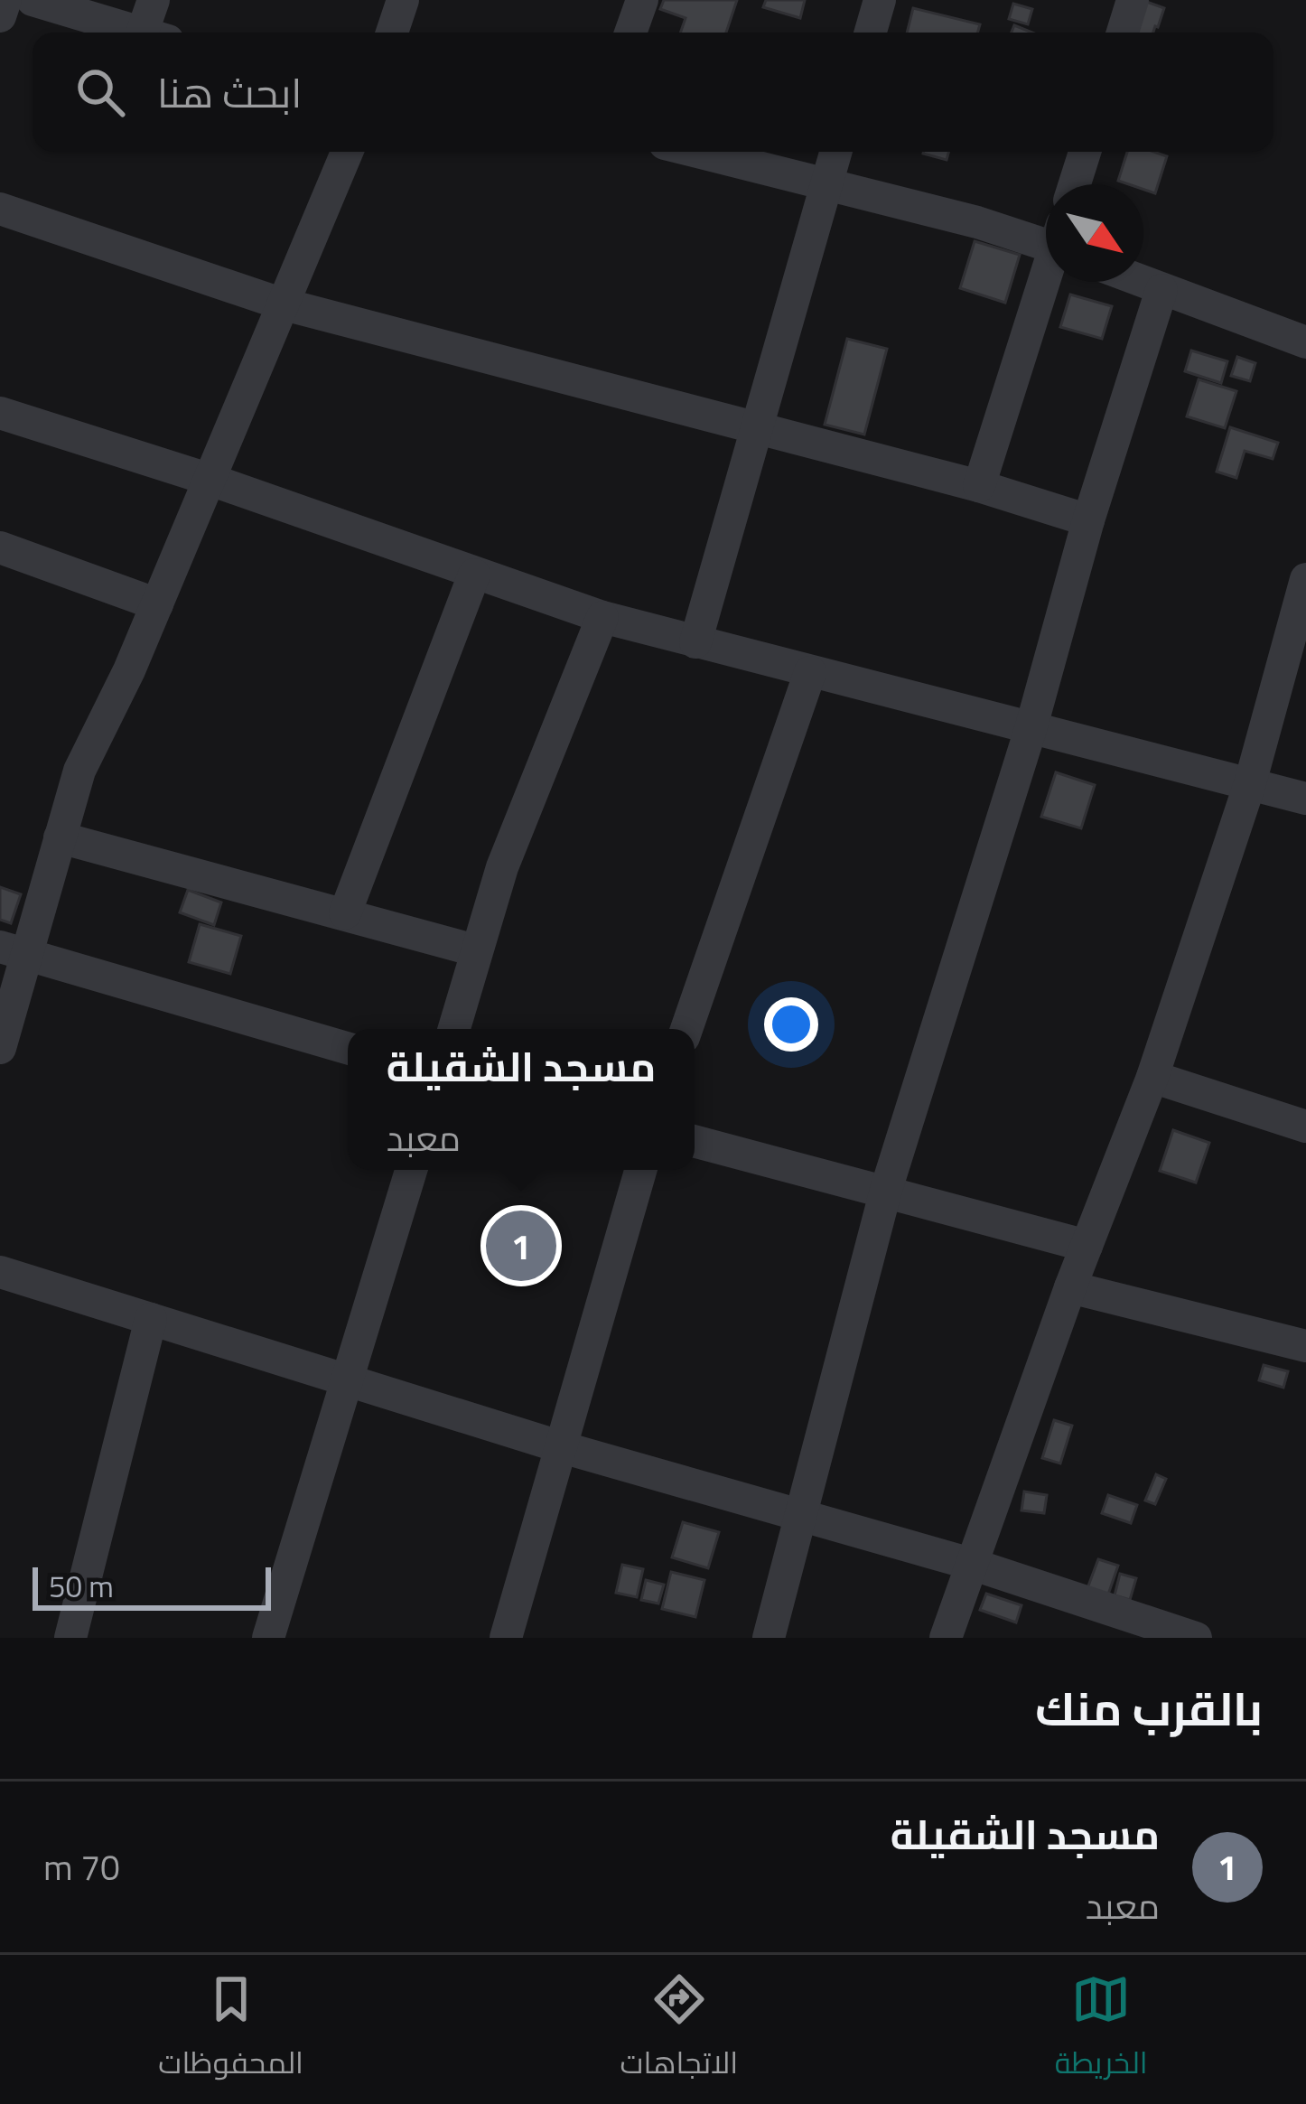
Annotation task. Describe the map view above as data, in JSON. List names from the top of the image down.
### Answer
{
  "scale_bar": "50 m",
  "north": "bottom right",
  "page": {
    "search": "ابحث هنا",
    "popup": ["مسجد الشقيلة", "معبد"],
    "pins": "1",
    "scale": "50 m",
    "heading": "بالقرب منك",
    "list": [
      {
        "mark": "1",
        "name": "مسجد الشقيلة",
        "note": "معبد",
        "value": "70 m"
      }
    ],
    "nav": ["الخريطة", "الاتجاهات", "المحفوظات"]
  }
}
